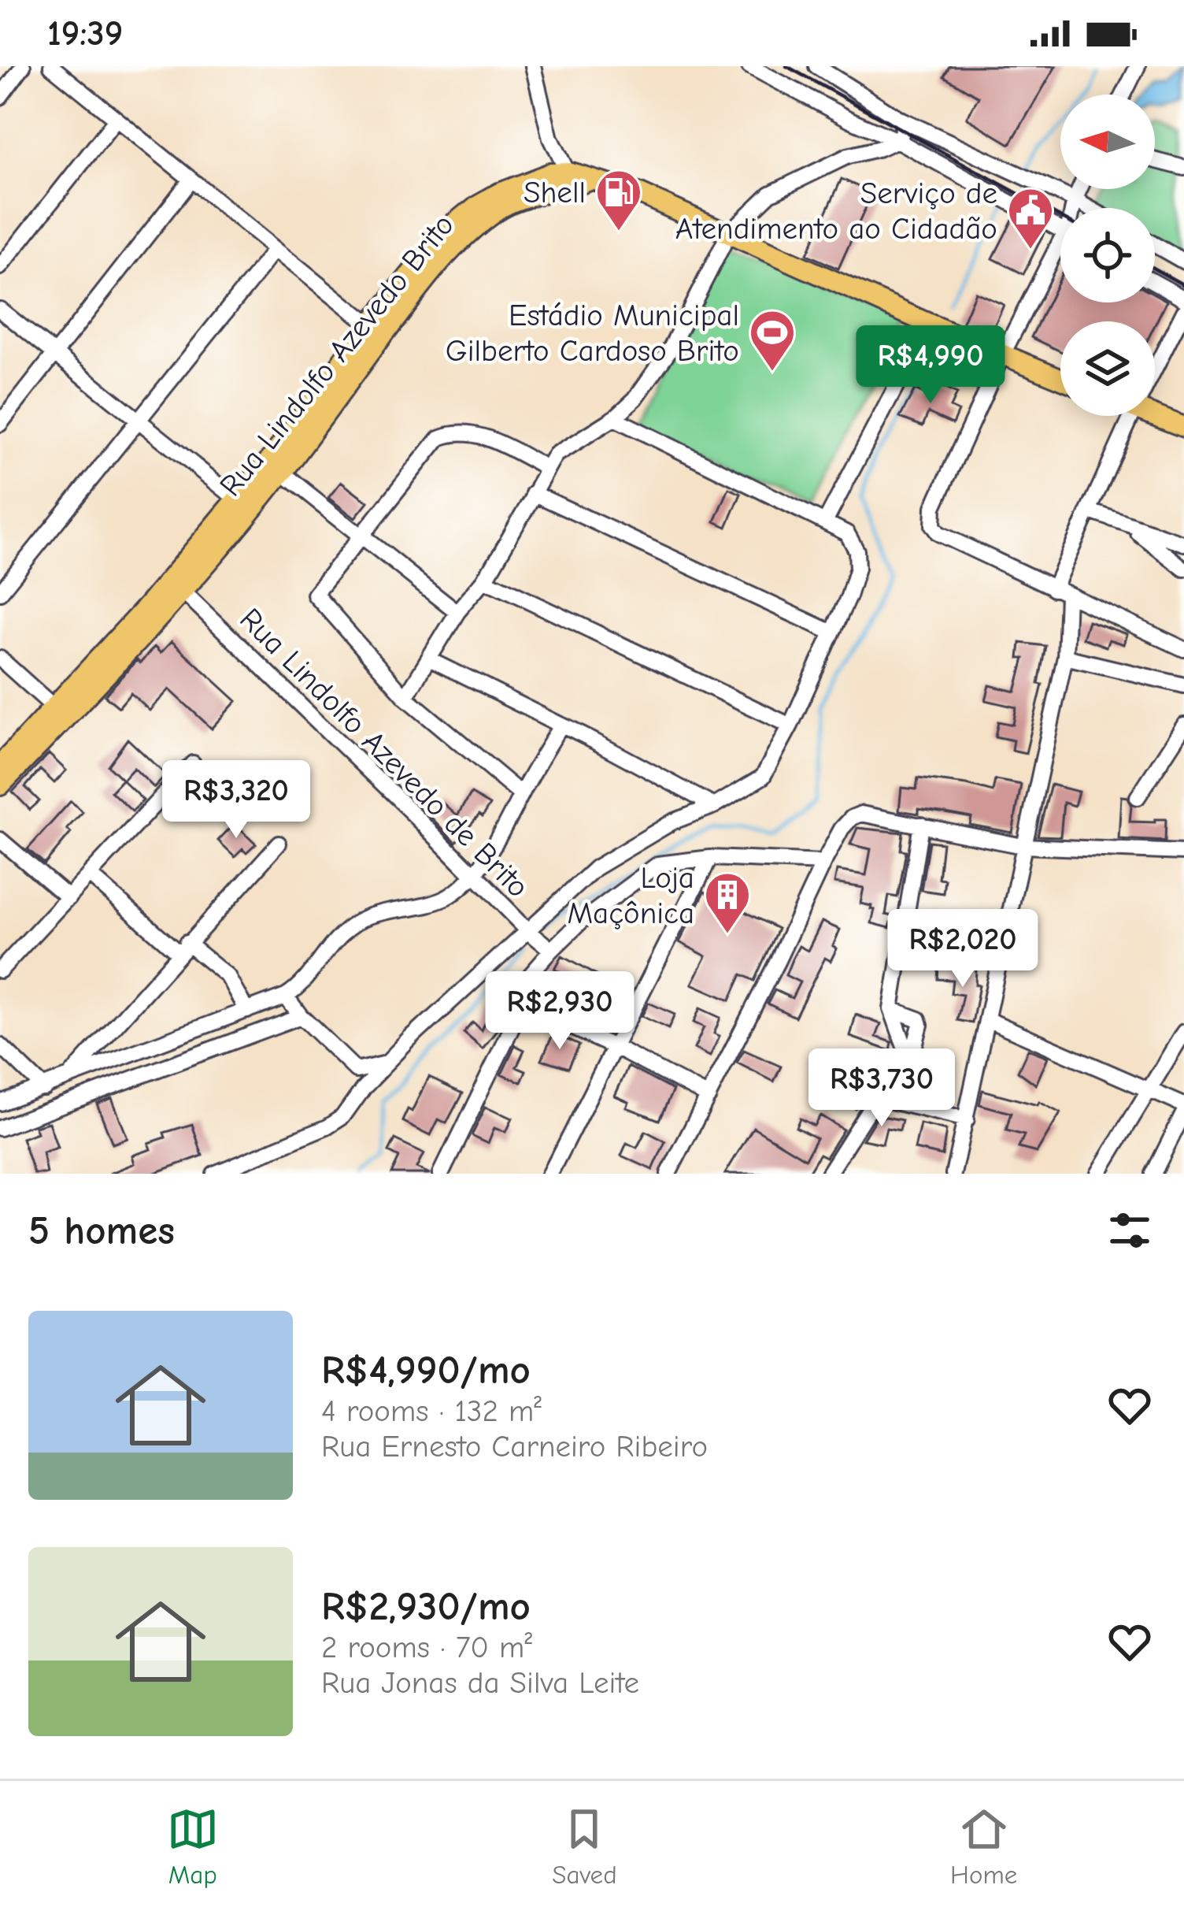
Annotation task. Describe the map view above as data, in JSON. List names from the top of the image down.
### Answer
{
  "streets": {
    "main road": ["Rua Lindolfo Azevedo Brito"],
    "street": ["Rua Lindolfo Azevedo de Brito"]
  },
  "crossings": [
    ["Rua Lindolfo Azevedo Brito", "Rua Lindolfo Azevedo de Brito"]
  ],
  "places": {
    "fuel station": ["Shell"],
    "public building": ["Serviço de Atendimento ao Cidadão"],
    "sports": ["Estádio Municipal Gilberto Cardoso Brito"],
    "building": ["Loja Maçônica"]
  },
  "north": "left",
  "page": {
    "status": "19:39",
    "price": [
      "R$4,990",
      "R$3,320",
      "R$2,020",
      "R$2,930",
      "R$3,730"
    ],
    "heading": "5 homes",
    "list": [
      {
        "name": "R$4,990/mo",
        "note": "4 rooms · 132 m² · Rua Ernesto Carneiro Ribeiro"
      },
      {
        "name": "R$2,930/mo",
        "note": "2 rooms · 70 m² · Rua Jonas da Silva Leite"
      }
    ],
    "tabs": ["Map", "Saved", "Home"]
  }
}
